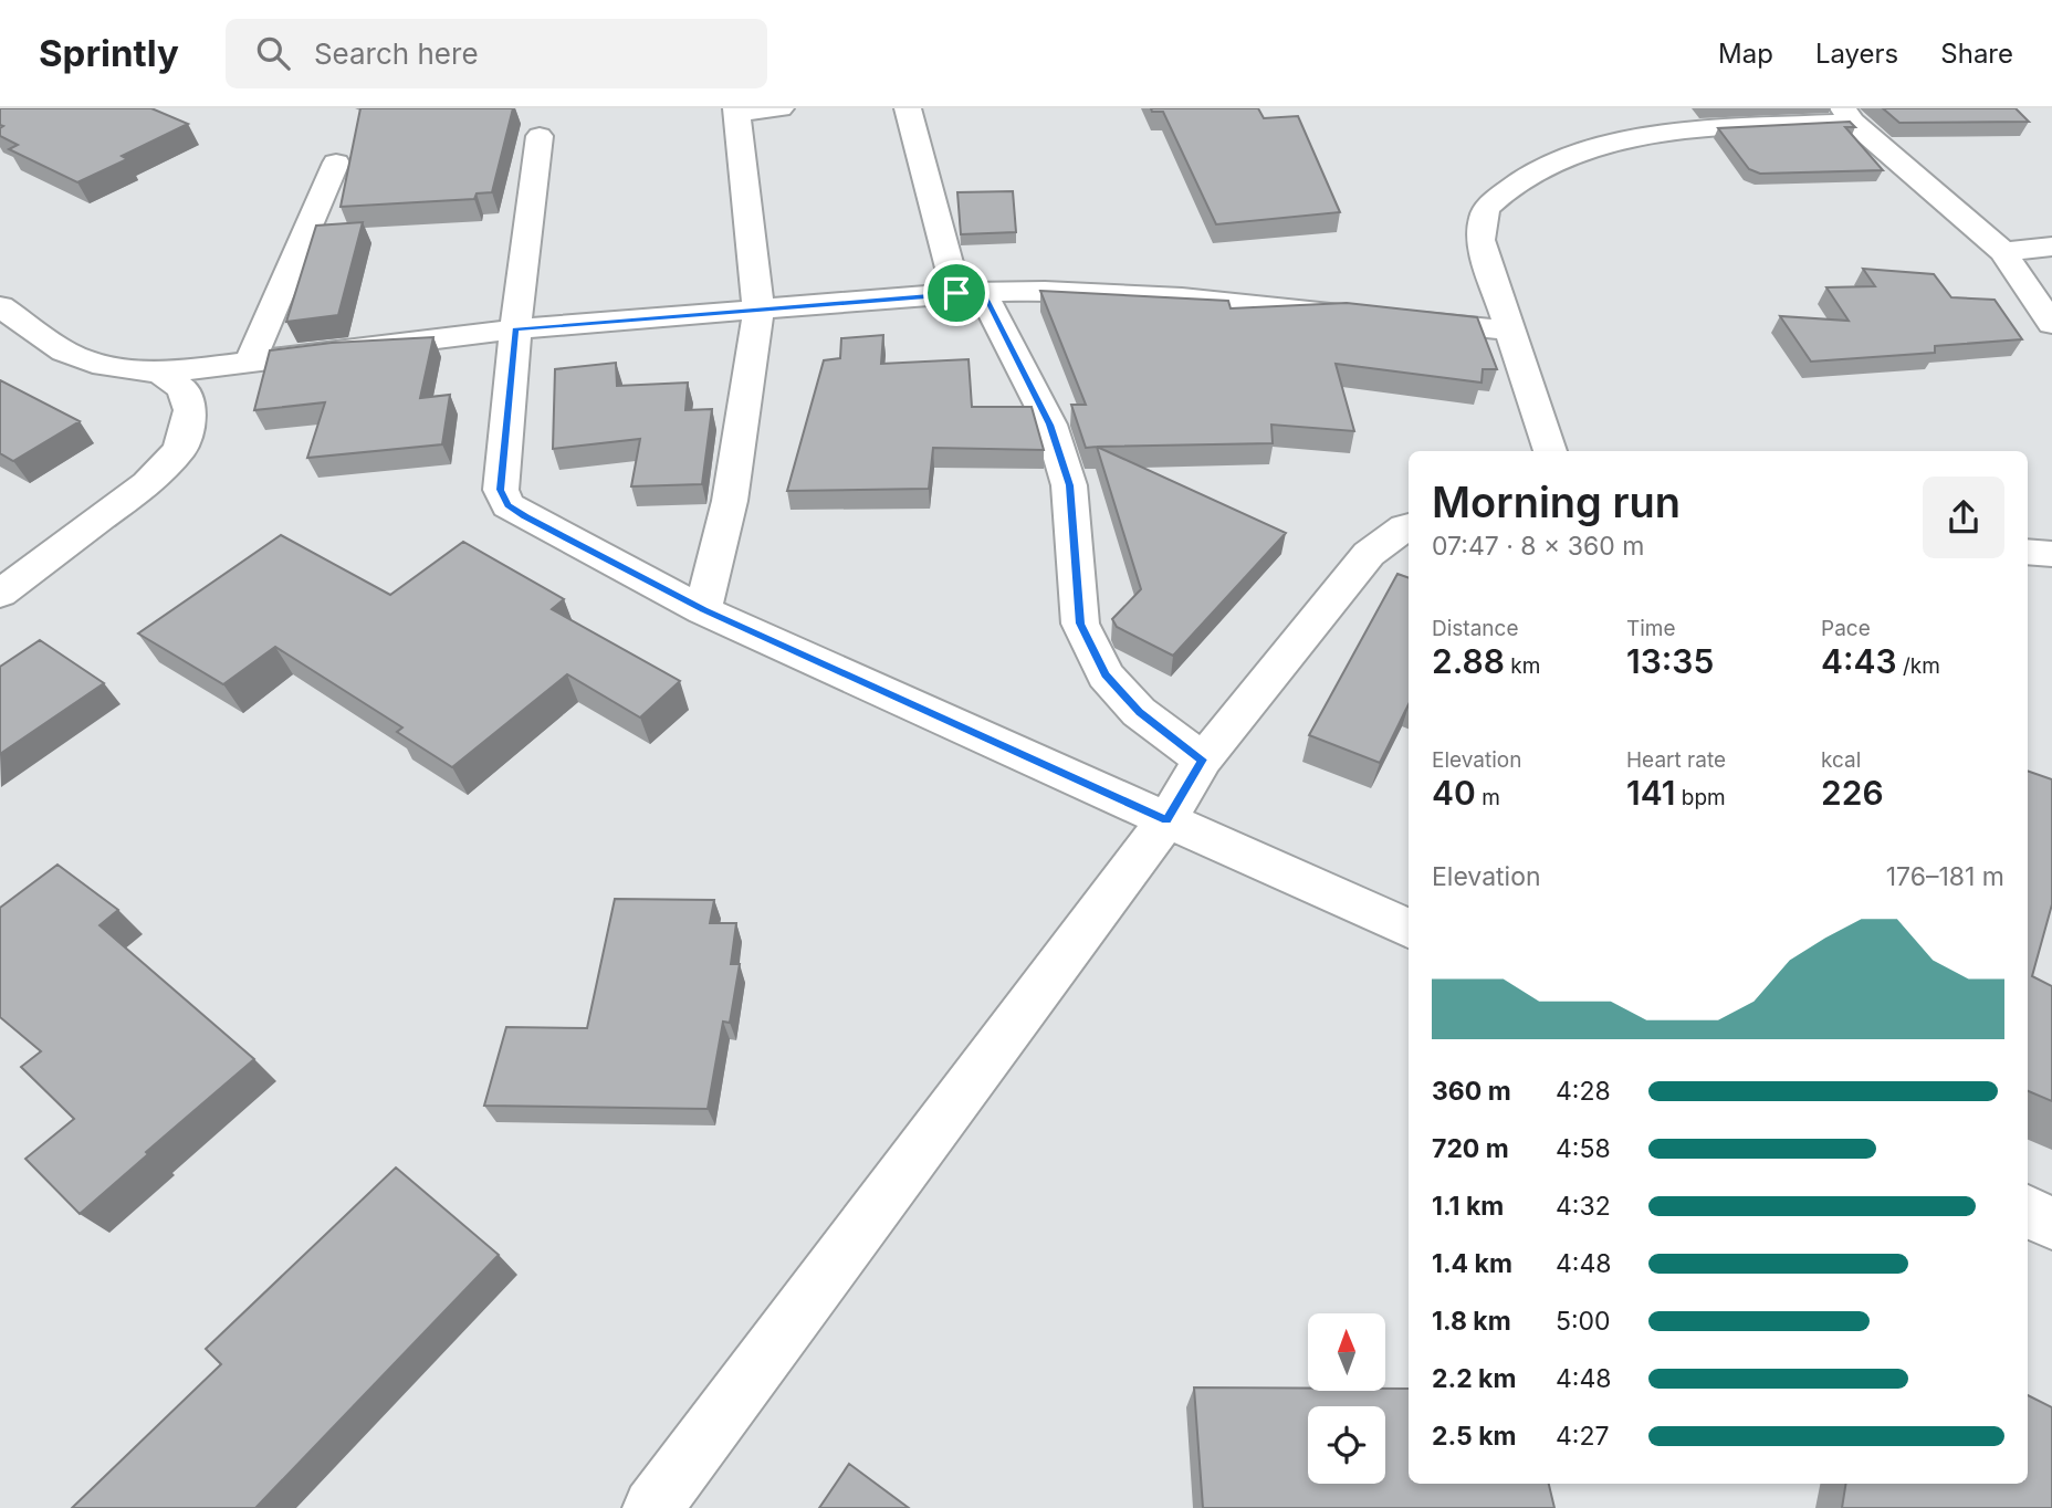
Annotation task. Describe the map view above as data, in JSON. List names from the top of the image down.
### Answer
{
  "north": "top",
  "page": {
    "header": "Sprintly",
    "search": "Search here",
    "nav": ["Map", "Layers", "Share"],
    "heading": ["Morning run", "07:47 · 8 × 360 m"],
    "stats": [
      ["Distance", "2.88 km"],
      ["Time", "13:35"],
      ["Pace", "4:43 /km"],
      ["Elevation", "40 m"],
      ["Heart rate", "141 bpm"],
      ["kcal", "226"]
    ],
    "chart": ["Elevation", "176–181 m"],
    "list": [
      {
        "name": "360 m",
        "note": "4:28"
      },
      {
        "name": "720 m",
        "note": "4:58"
      },
      {
        "name": "1.1 km",
        "note": "4:32"
      },
      {
        "name": "1.4 km",
        "note": "4:48"
      },
      {
        "name": "1.8 km",
        "note": "5:00"
      },
      {
        "name": "2.2 km",
        "note": "4:48"
      },
      {
        "name": "2.5 km",
        "note": "4:27"
      }
    ]
  }
}
